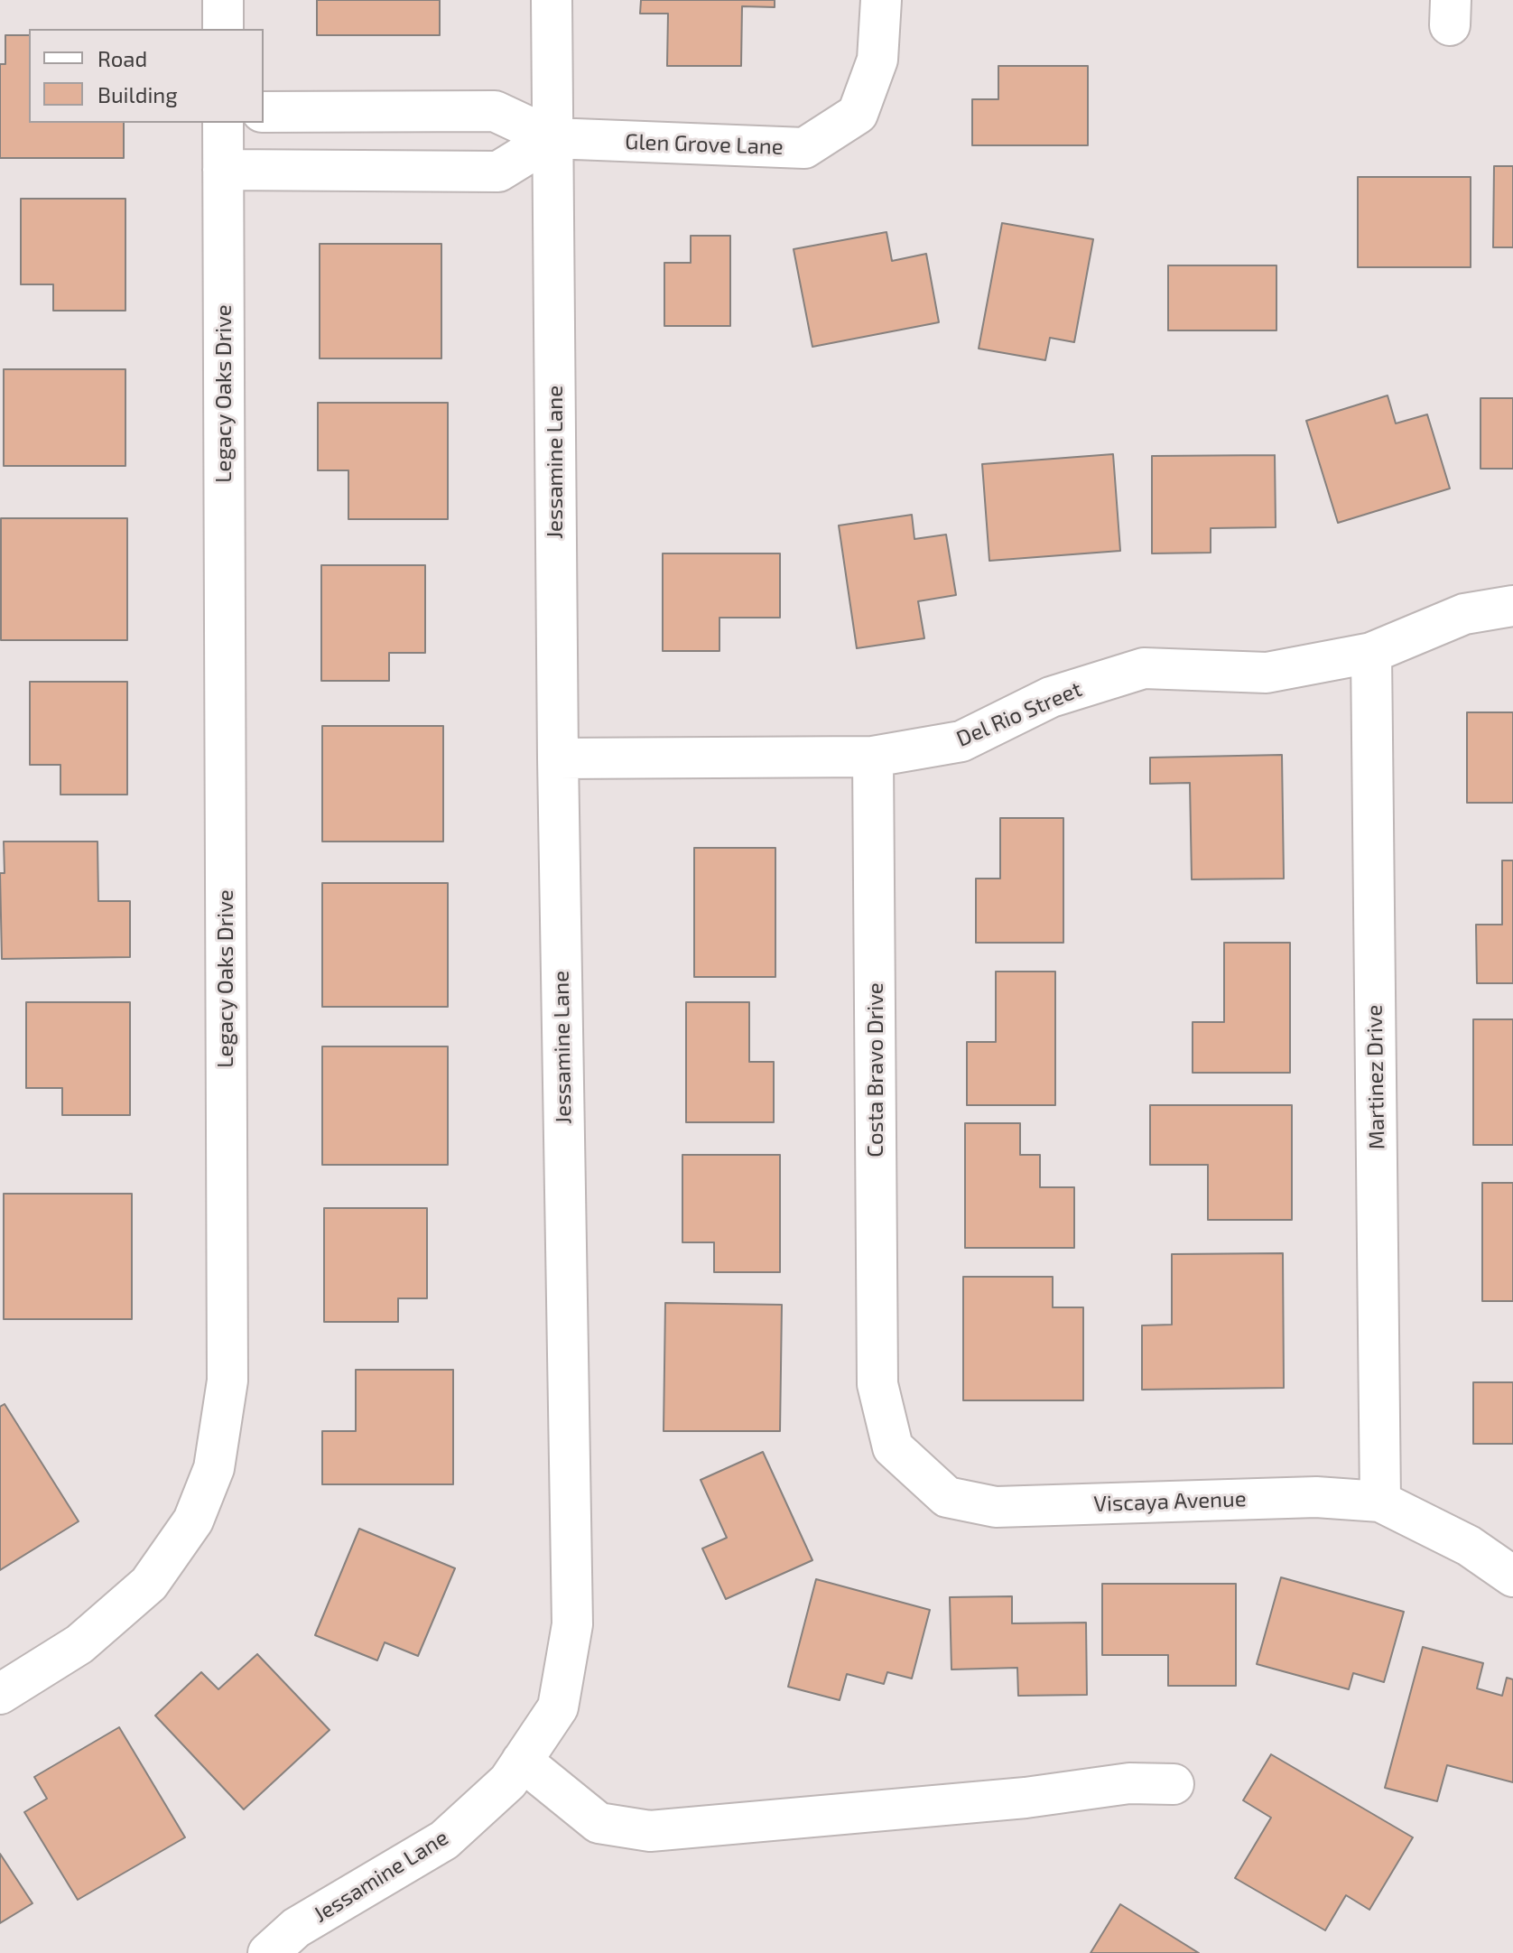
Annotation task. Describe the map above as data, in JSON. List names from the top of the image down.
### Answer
{
  "streets": {
    "street": [
      "Glen Grove Lane",
      "Legacy Oaks Drive",
      "Jessamine Lane",
      "Del Rio Street",
      "Costa Bravo Drive",
      "Martinez Drive",
      "Viscaya Avenue"
    ]
  },
  "crossings": [
    ["Glen Grove Lane", "Jessamine Lane"],
    ["Jessamine Lane", "Del Rio Street"],
    ["Del Rio Street", "Costa Bravo Drive"],
    ["Del Rio Street", "Martinez Drive"],
    ["Costa Bravo Drive", "Viscaya Avenue"],
    ["Martinez Drive", "Viscaya Avenue"]
  ],
  "legend": ["Road", "Building"]
}
